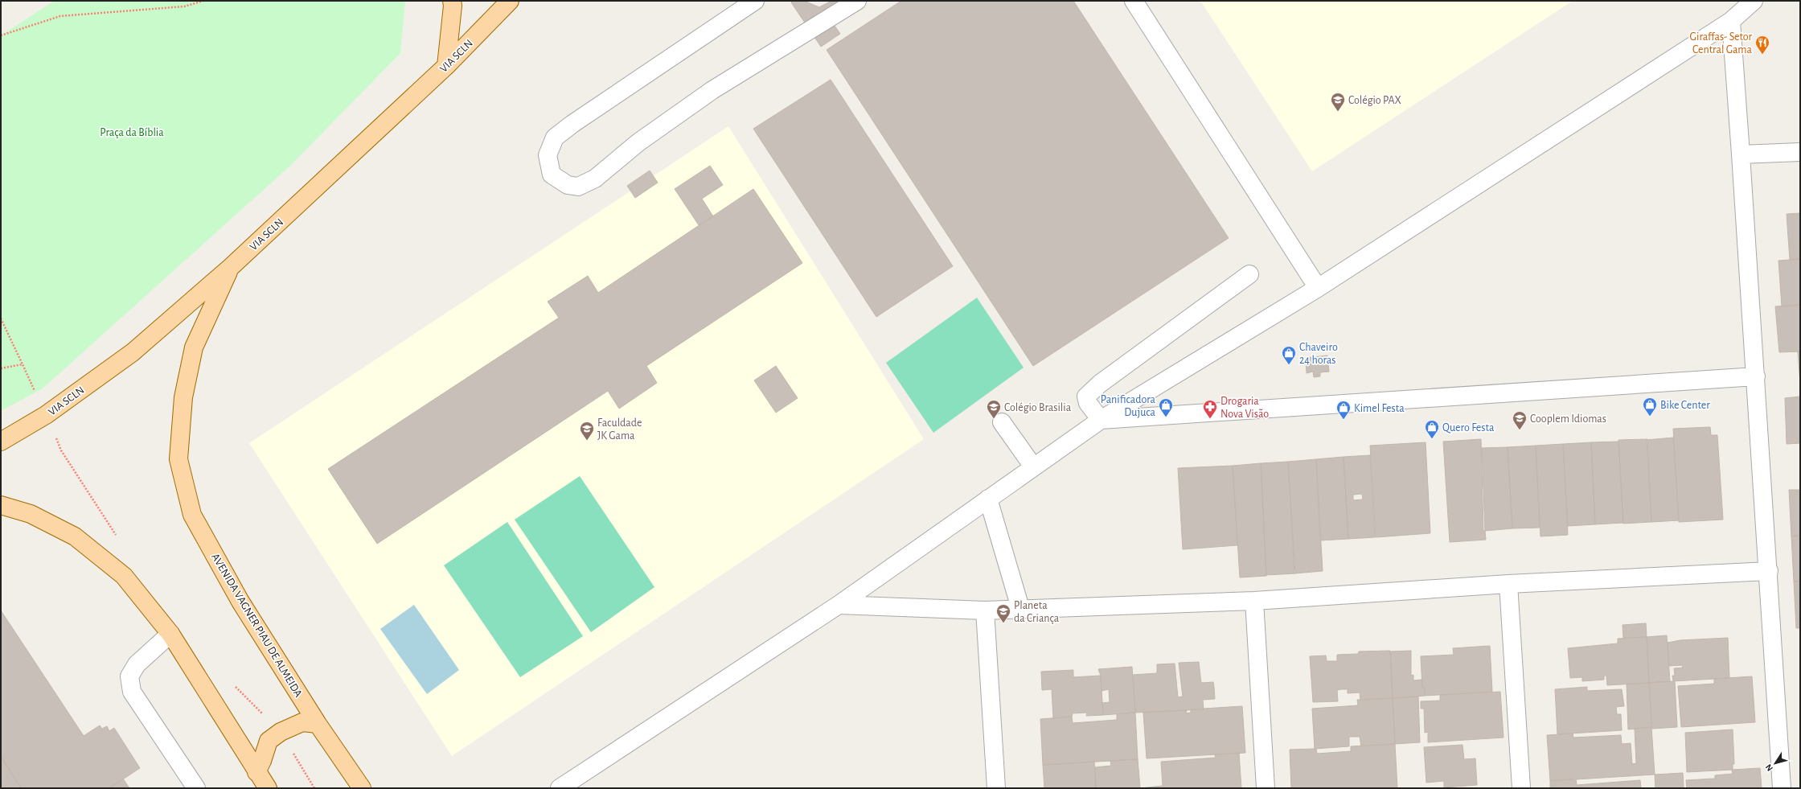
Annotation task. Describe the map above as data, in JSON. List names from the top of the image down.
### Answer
{
  "streets": {
    "main road": ["VIA SCLN", "AVENIDA VAGNER PIAU DE ALMEIDA"]
  },
  "crossings": [
    ["VIA SCLN", "AVENIDA VAGNER PIAU DE ALMEIDA"]
  ],
  "parks": ["Praça da Bíblia"],
  "places": {
    "restaurant": ["Giraffas- Setor Central Gama"],
    "school or university": [
      "Colégio PAX",
      "Colégio Brasilia",
      "Cooplem Idiomas",
      "Faculdade JK Gama",
      "Planeta da Criança"
    ],
    "shop": [
      "Chaveiro 24 horas",
      "Bike Center",
      "Panificadora Dujuca",
      "Kimel Festa",
      "Quero Festa"
    ],
    "pharmacy": ["Drogaria Nova Visão"]
  },
  "north": "bottom left"
}
